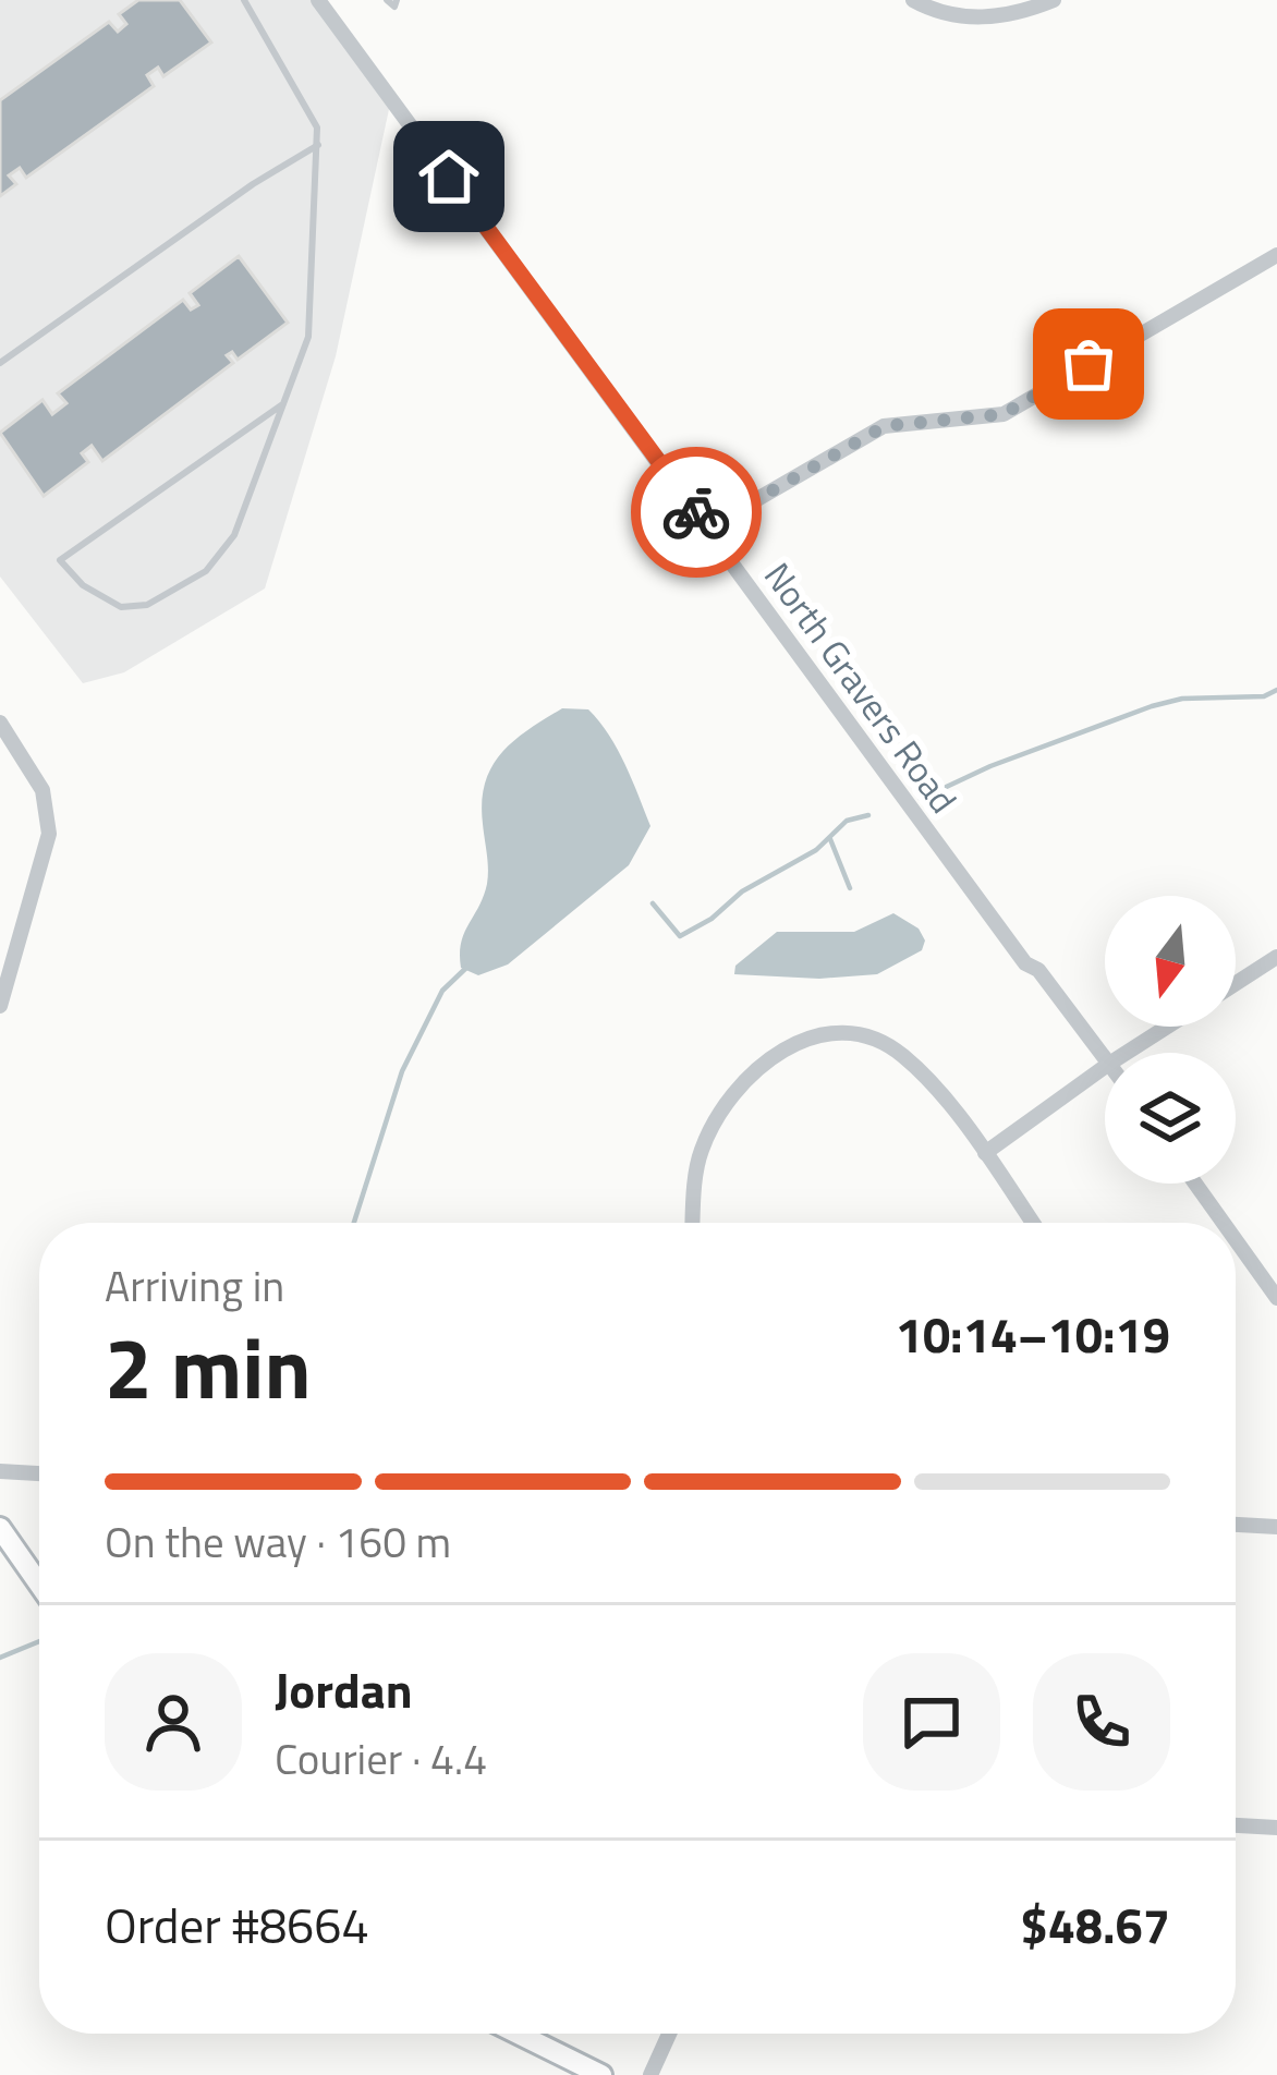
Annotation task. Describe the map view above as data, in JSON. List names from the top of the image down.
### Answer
{
  "streets": {
    "street": ["North Gravers Road"]
  },
  "north": "bottom",
  "page": {
    "heading": ["2 min", "Arriving in", "10:14–10:19"],
    "panel": [
      "Jordan",
      "Courier · 4.4",
      "Order #8664",
      "$48.67"
    ],
    "bar": "On the way · 160 m"
  }
}
